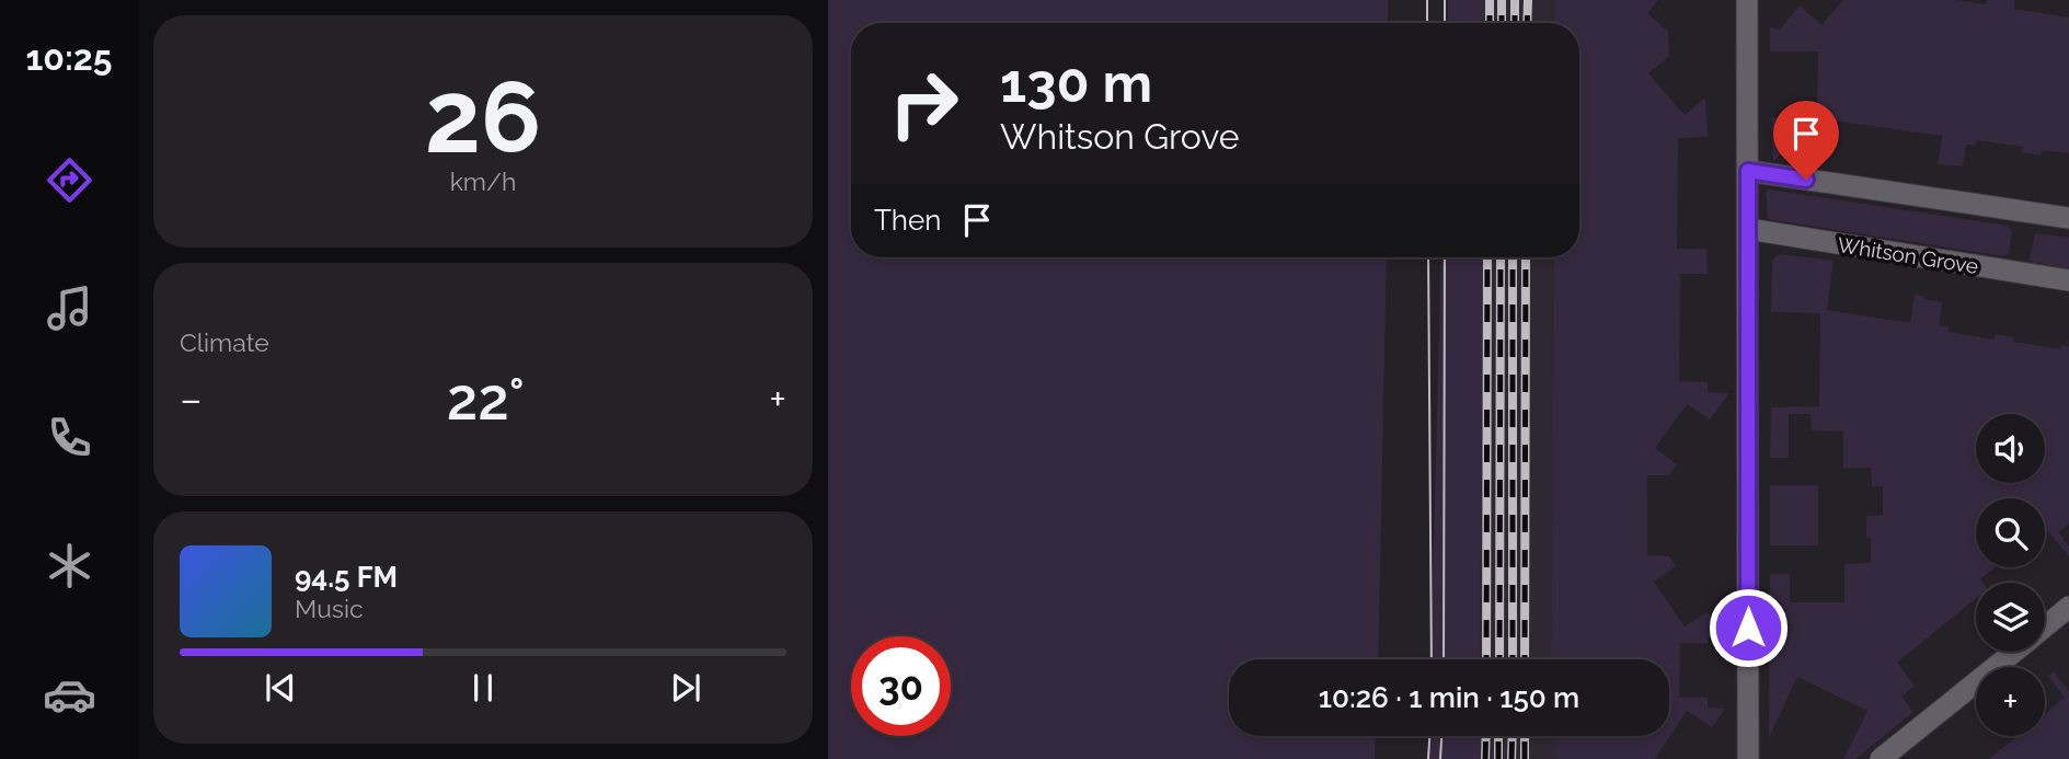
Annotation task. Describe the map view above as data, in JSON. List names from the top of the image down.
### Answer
{
  "streets": {
    "street": ["Whitson Grove"]
  },
  "page": {
    "tabs": "10:25",
    "tile": [
      ["26", "km/h"],
      "Climate"
    ],
    "turn": ["130 m", "Whitson Grove"],
    "then": "Then",
    "heat": ["−", "22°", "+"],
    "map_buttons": "+",
    "song": ["94.5 FM", "Music"],
    "limit": "30",
    "trip": "10:26 · 1 min · 150 m"
  }
}
